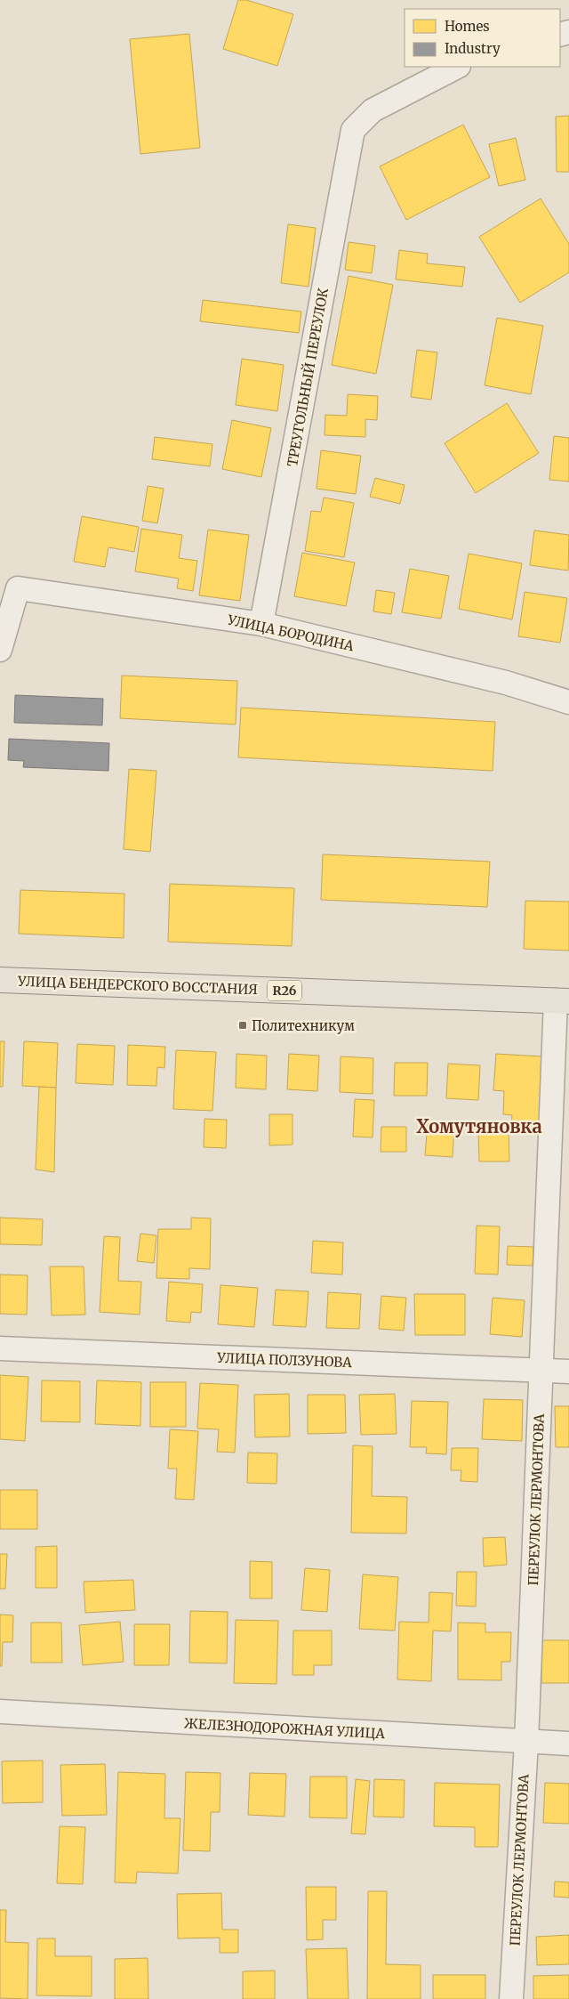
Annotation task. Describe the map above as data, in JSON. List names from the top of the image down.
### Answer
{
  "streets": {
    "main road": ["УЛИЦА БЕНДЕРСКОГО ВОССТАНИЯ", "R26"],
    "street": [
      "ТРЕУГОЛЬНЫЙ ПЕРЕУЛОК",
      "УЛИЦА БОРОДИНА",
      "УЛИЦА ПОЛЗУНОВА",
      "ПЕРЕУЛОК ЛЕРМОНТОВА",
      "ЖЕЛЕЗНОДОРОЖНАЯ УЛИЦА"
    ]
  },
  "crossings": [
    ["ТРЕУГОЛЬНЫЙ ПЕРЕУЛОК", "УЛИЦА БОРОДИНА"],
    ["УЛИЦА БЕНДЕРСКОГО ВОССТАНИЯ", "ПЕРЕУЛОК ЛЕРМОНТОВА"],
    ["УЛИЦА ПОЛЗУНОВА", "ПЕРЕУЛОК ЛЕРМОНТОВА"],
    ["ПЕРЕУЛОК ЛЕРМОНТОВА", "ЖЕЛЕЗНОДОРОЖНАЯ УЛИЦА"]
  ],
  "districts": ["Хомутяновка"],
  "places": {
    "transit": ["Политехникум"]
  },
  "legend": ["Homes", "Industry"]
}
